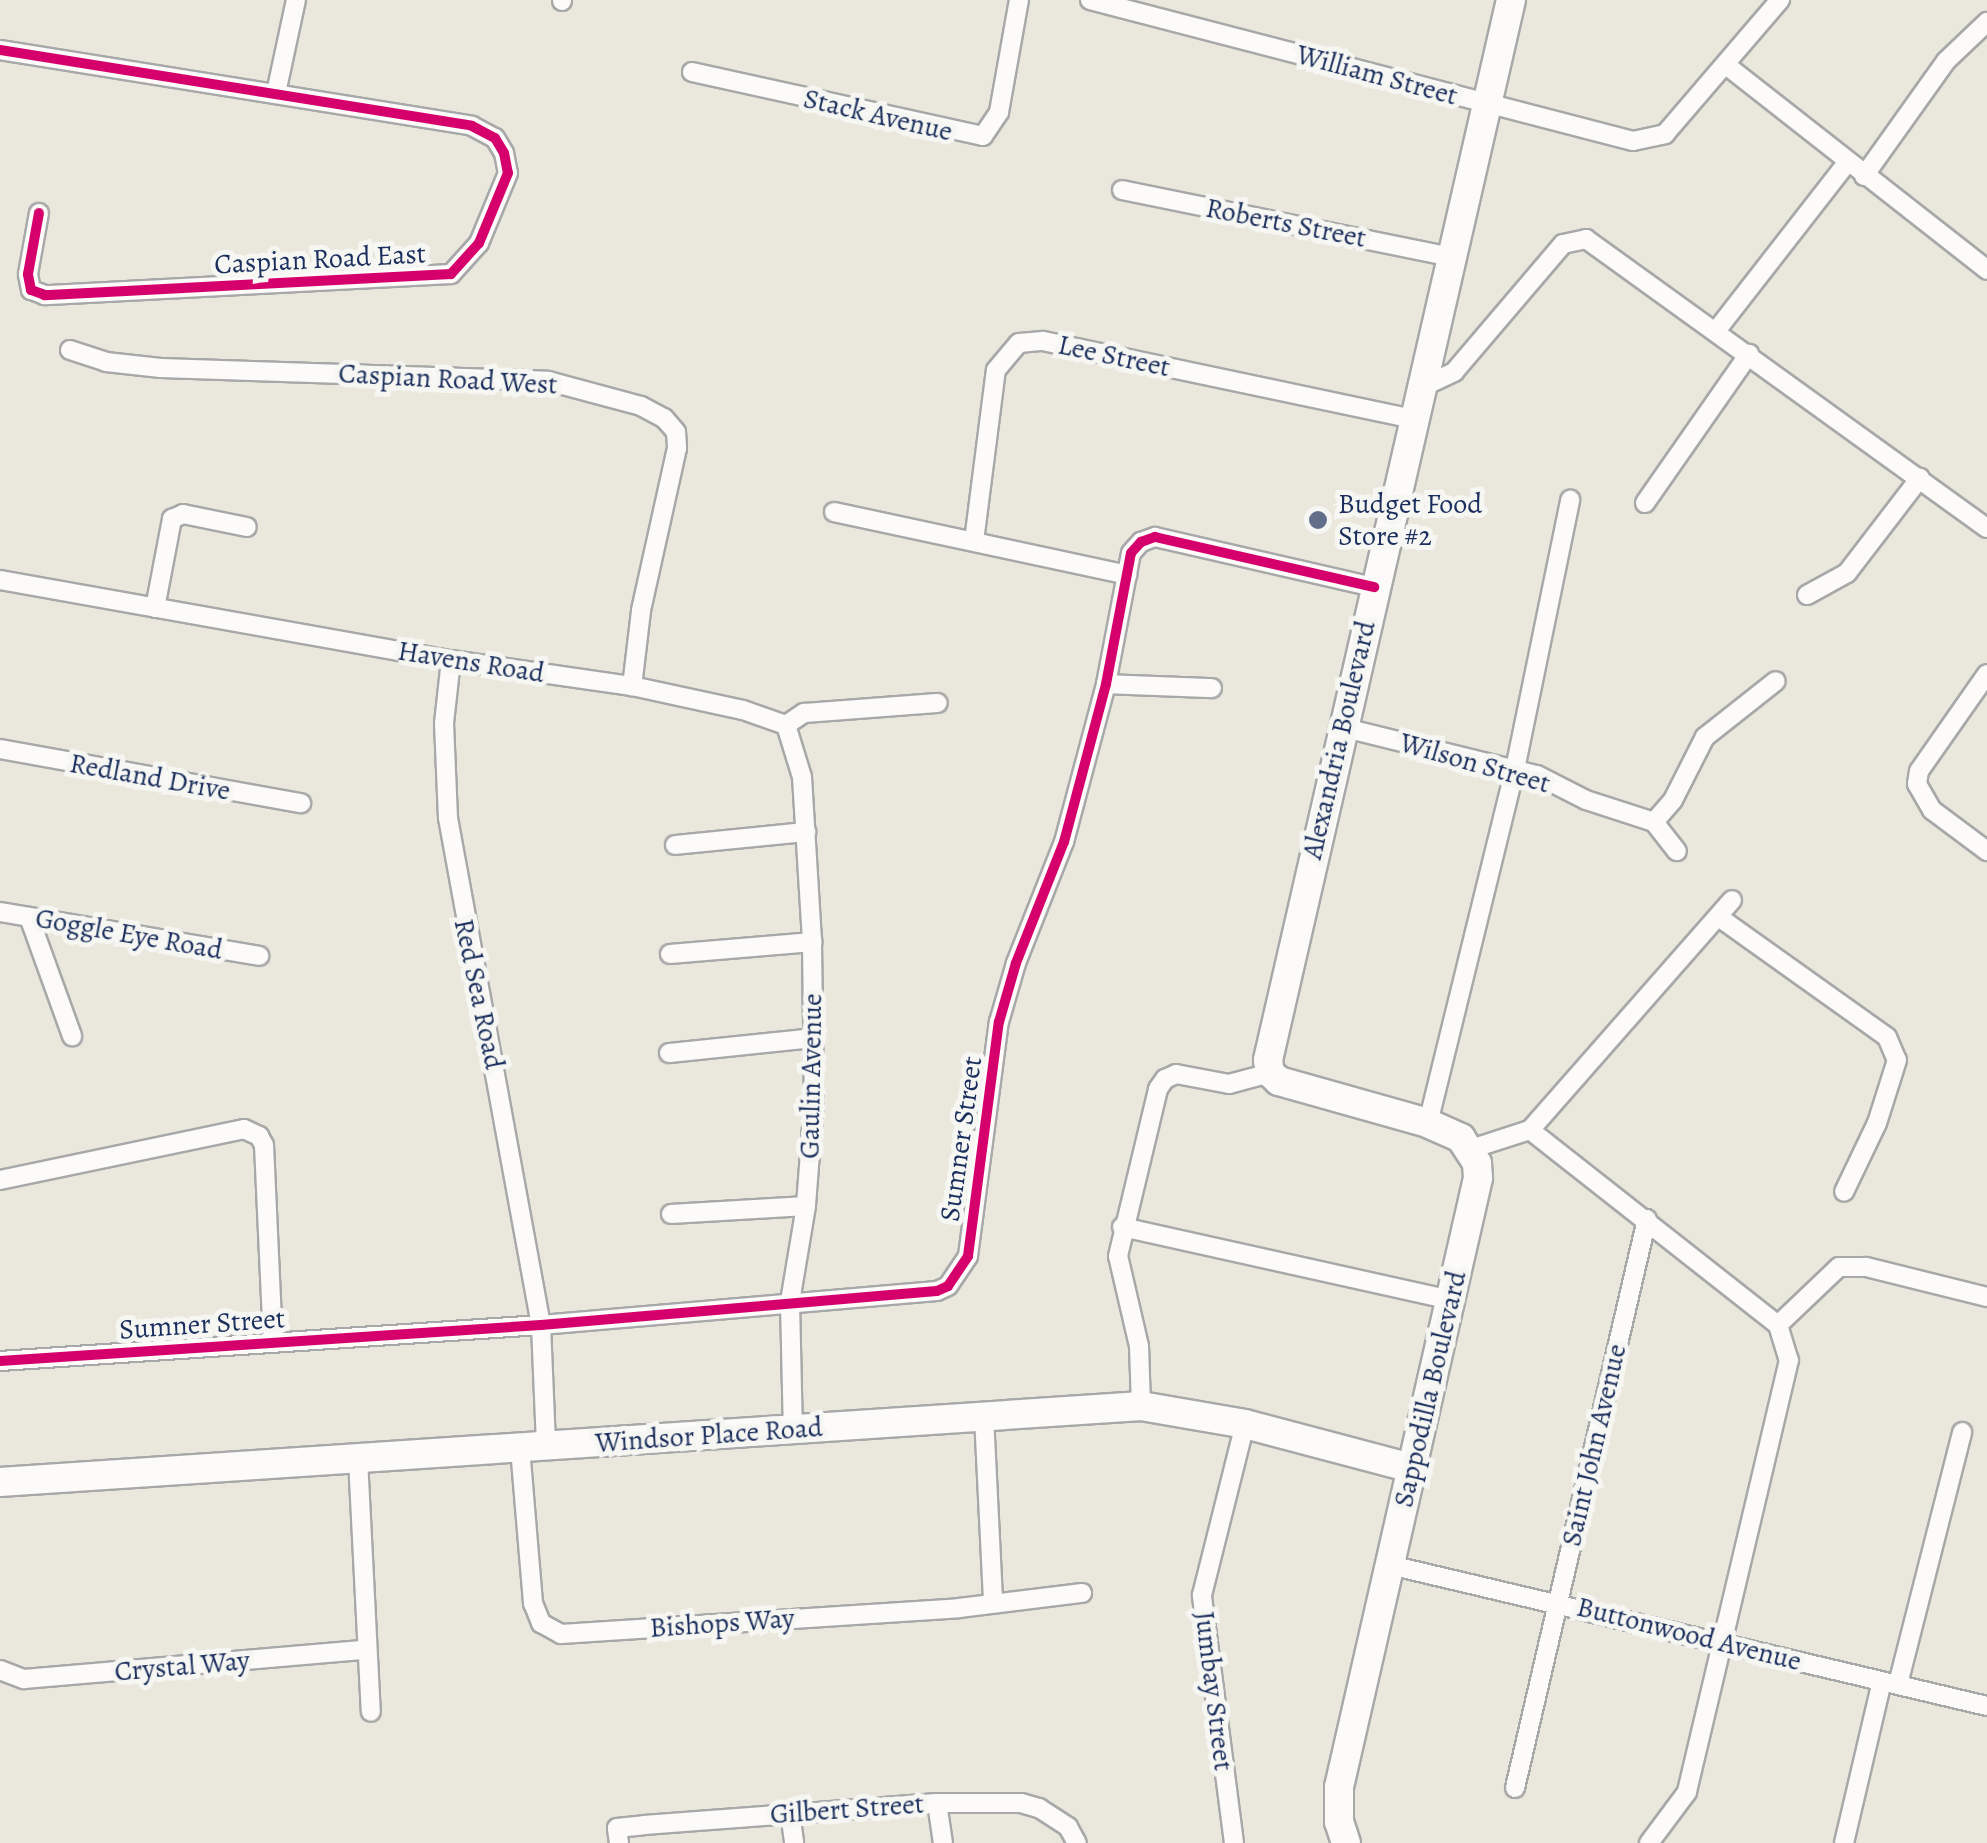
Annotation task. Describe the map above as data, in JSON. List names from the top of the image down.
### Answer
{
  "streets": {
    "street": [
      "William Street",
      "Stack Avenue",
      "Roberts Street",
      "Caspian Road East",
      "Lee Street",
      "Caspian Road West",
      "Havens Road",
      "Alexandria Boulevard",
      "Wilson Street",
      "Redland Drive",
      "Goggle Eye Road",
      "Red Sea Road",
      "Gaulin Avenue",
      "Sumner Street",
      "Sappodilla Boulevard",
      "Windsor Place Road",
      "Saint John Avenue",
      "Bishops Way",
      "Buttonwood Avenue",
      "Crystal Way",
      "Jumbay Street",
      "Gilbert Street"
    ]
  },
  "crossings": [
    ["William Street", "Alexandria Boulevard"],
    ["Roberts Street", "Alexandria Boulevard"],
    ["Lee Street", "Alexandria Boulevard"],
    ["Caspian Road West", "Havens Road"],
    ["Havens Road", "Red Sea Road"],
    ["Havens Road", "Gaulin Avenue"],
    ["Alexandria Boulevard", "Wilson Street"],
    ["Alexandria Boulevard", "Sumner Street"],
    ["Red Sea Road", "Sumner Street"],
    ["Red Sea Road", "Windsor Place Road"],
    ["Red Sea Road", "Bishops Way"],
    ["Gaulin Avenue", "Sumner Street"],
    ["Gaulin Avenue", "Windsor Place Road"],
    ["Sappodilla Boulevard", "Windsor Place Road"],
    ["Sappodilla Boulevard", "Buttonwood Avenue"],
    ["Windsor Place Road", "Bishops Way"],
    ["Windsor Place Road", "Jumbay Street"],
    ["Saint John Avenue", "Buttonwood Avenue"]
  ],
  "places": ["Budget Food Store #2"]
}
